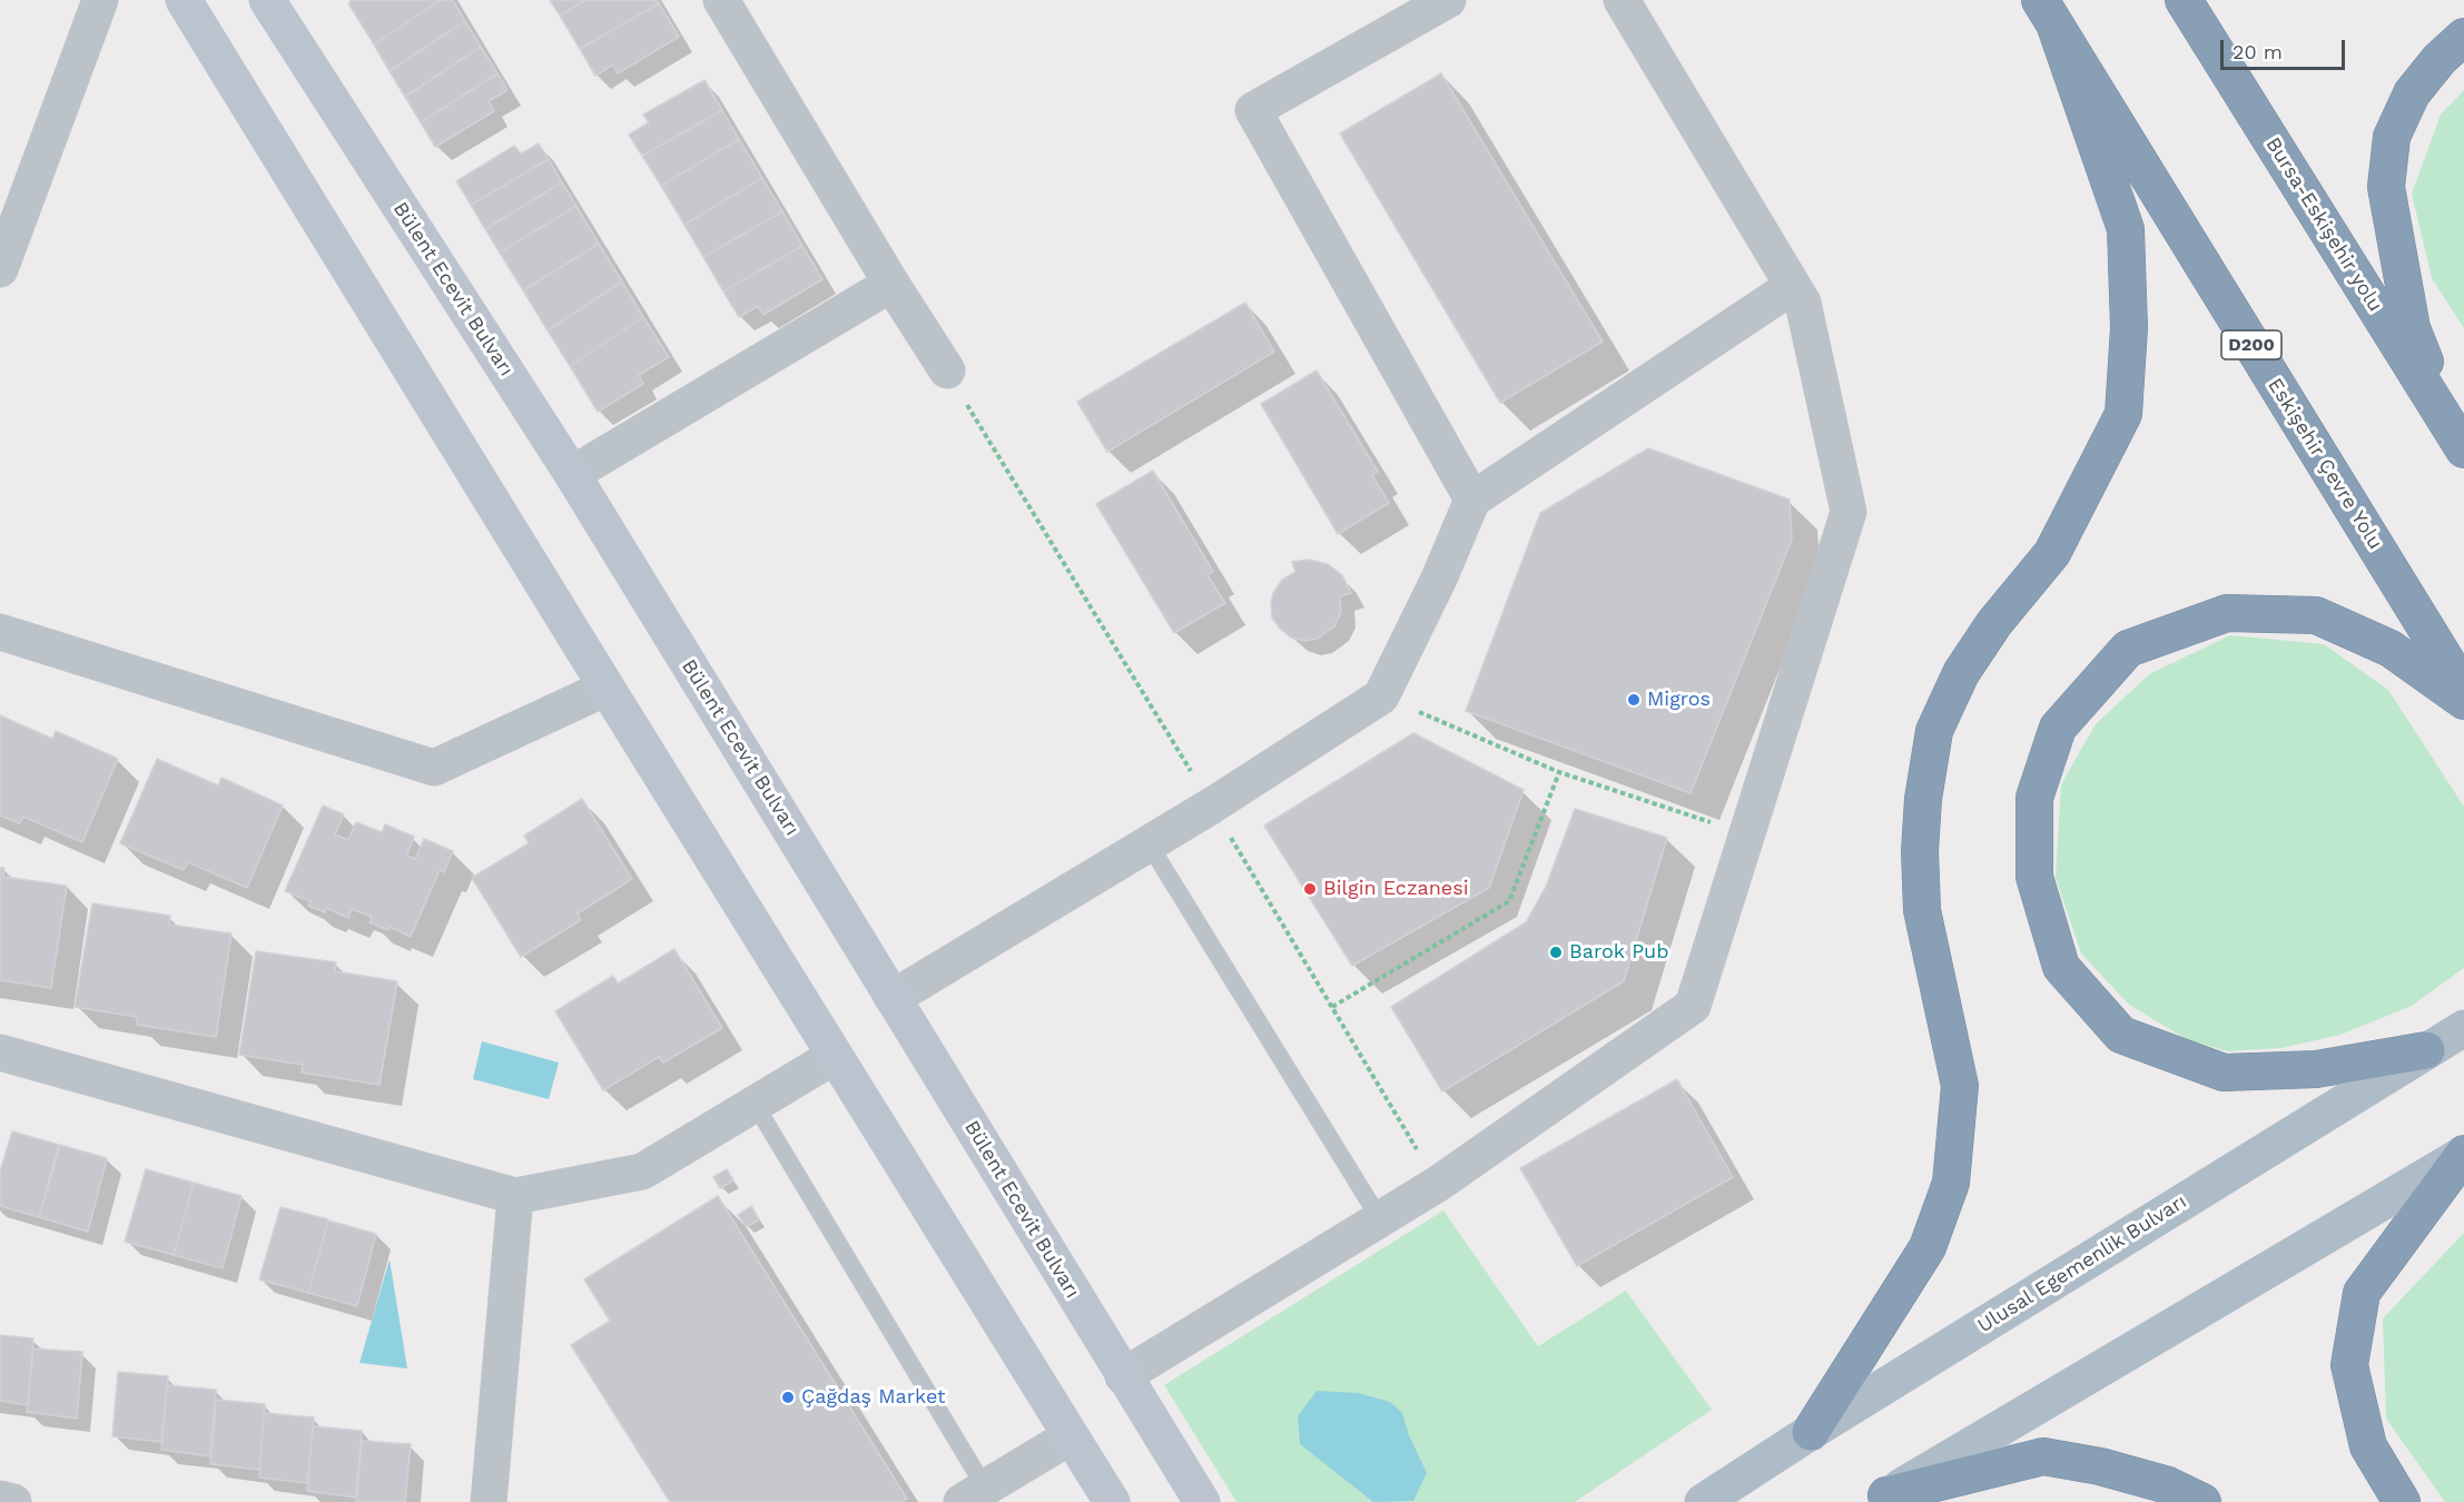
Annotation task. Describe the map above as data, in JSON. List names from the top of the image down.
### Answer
{
  "streets": {
    "highway": ["Bursa-Eskişehir yolu", "D200", "Eskişehir Çevre Yolu"],
    "main road": ["Bülent Ecevit Bulvarı", "Ulusal Egemenlik Bulvarı"]
  },
  "places": [
    "Migros",
    "Bilgin Eczanesi",
    "Barok Pub",
    "Çağdaş Market"
  ],
  "scale_bar": "20 m"
}
